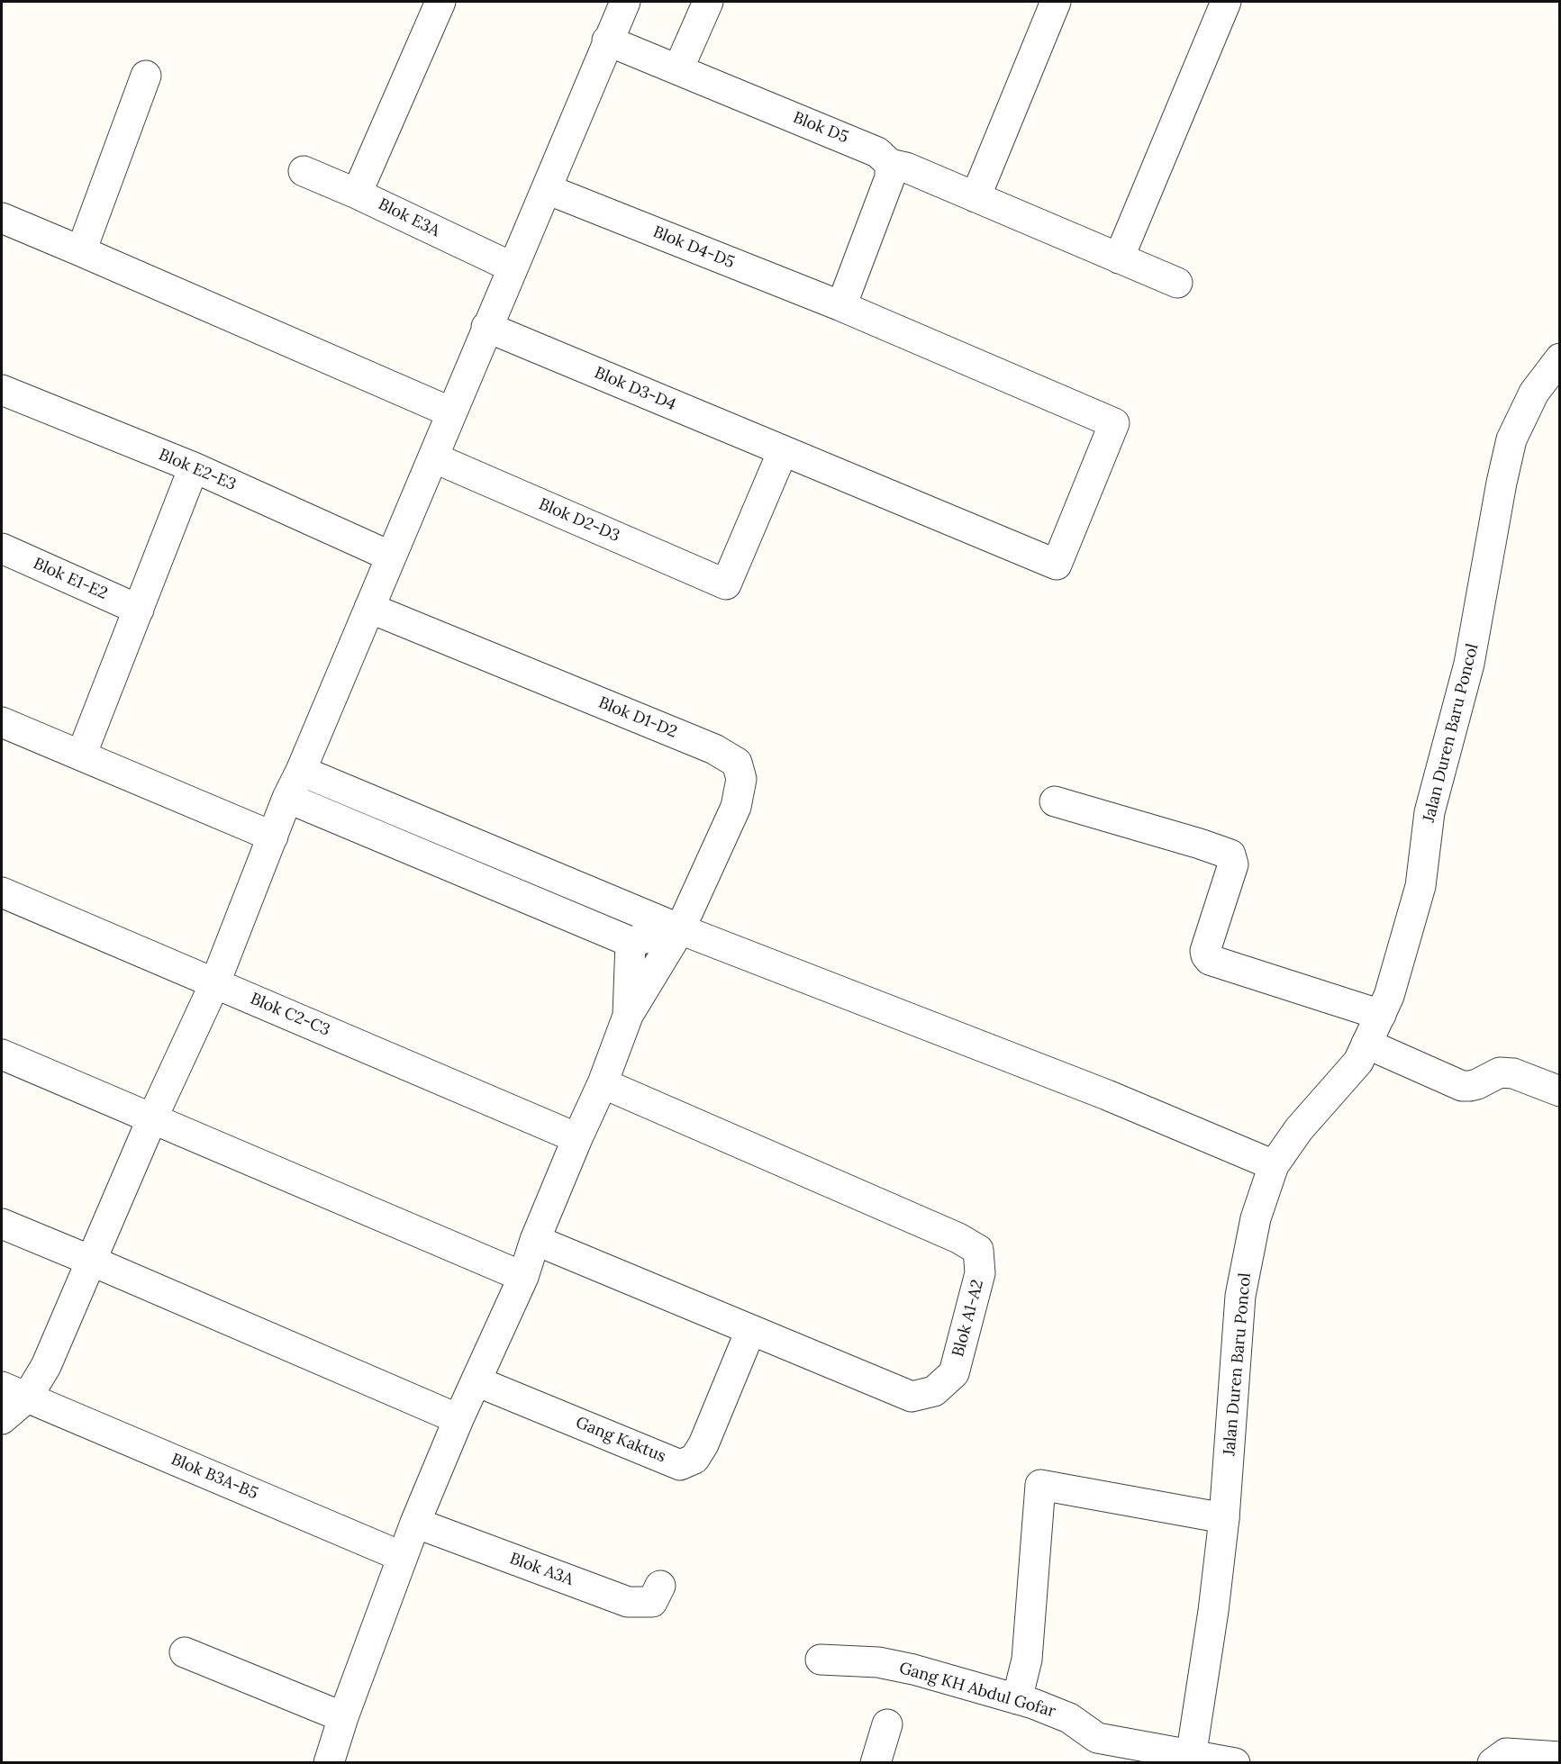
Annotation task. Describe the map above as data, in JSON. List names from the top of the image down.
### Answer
{
  "streets": {
    "street": [
      "Blok D5",
      "Blok E3A",
      "Blok D4-D5",
      "Blok D3-D4",
      "Blok E2-E3",
      "Blok D2-D3",
      "Blok E1-E2",
      "Blok D1-D2",
      "Jalan Duren Baru Poncol",
      "Blok C2-C3",
      "Blok A1-A2",
      "Gang Kaktus",
      "Blok B3A-B5",
      "Blok A3A",
      "Gang KH Abdul Gofar"
    ]
  },
  "crossings": [
    ["Blok D4-D5", "Blok D3-D4"],
    ["Blok D4-D5", "Blok D2-D3"],
    ["Blok D3-D4", "Blok D2-D3"],
    ["Jalan Duren Baru Poncol", "Gang KH Abdul Gofar"],
    ["Blok A1-A2", "Gang Kaktus"]
  ]
}
